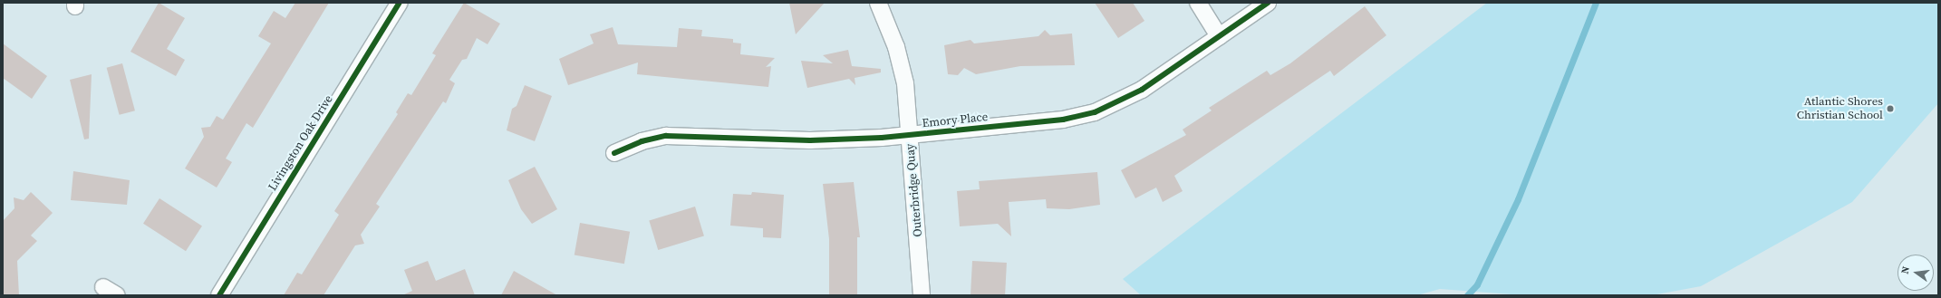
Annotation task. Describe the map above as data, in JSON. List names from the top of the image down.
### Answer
{
  "streets": {
    "street": ["Emory Place", "Livingston Oak Drive", "Outerbridge Quay"]
  },
  "crossings": [
    ["Emory Place", "Outerbridge Quay"]
  ],
  "places": ["Atlantic Shores Christian School"],
  "north": "left"
}
